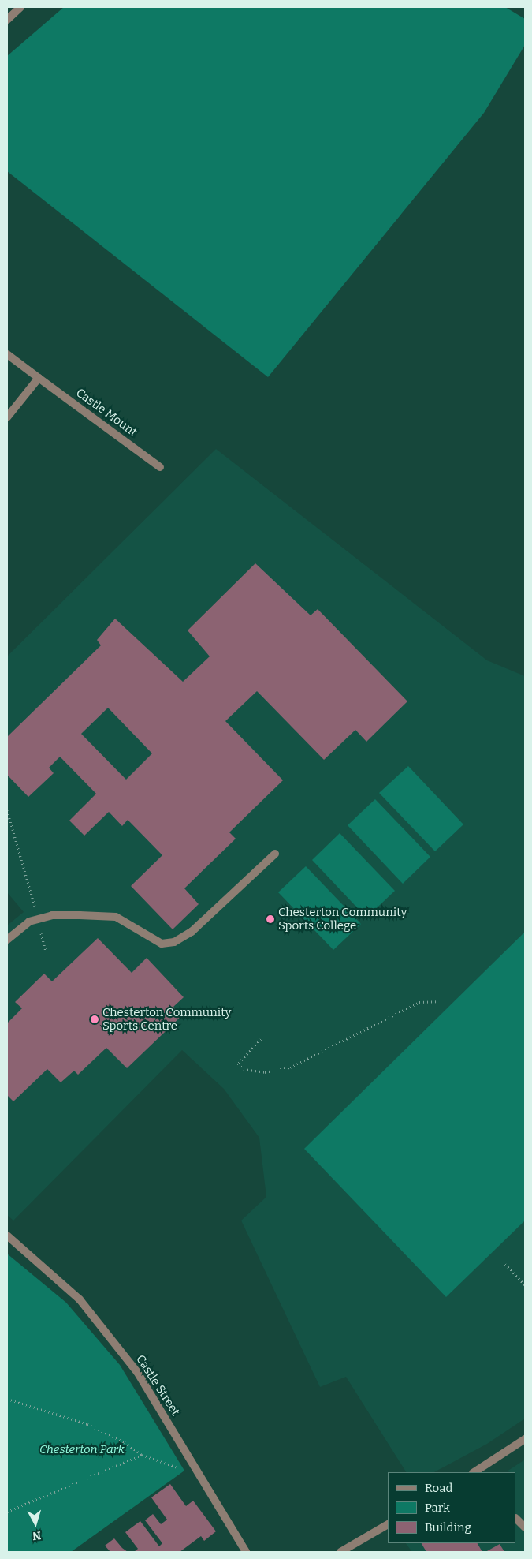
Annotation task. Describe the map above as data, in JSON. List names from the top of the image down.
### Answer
{
  "streets": {
    "street": ["Castle Mount", "Castle Street"]
  },
  "parks": ["Chesterton Park"],
  "places": ["Chesterton Community Sports College", "Chesterton Community Sports Centre"],
  "legend": ["Road", "Park", "Building"],
  "north": "bottom"
}
